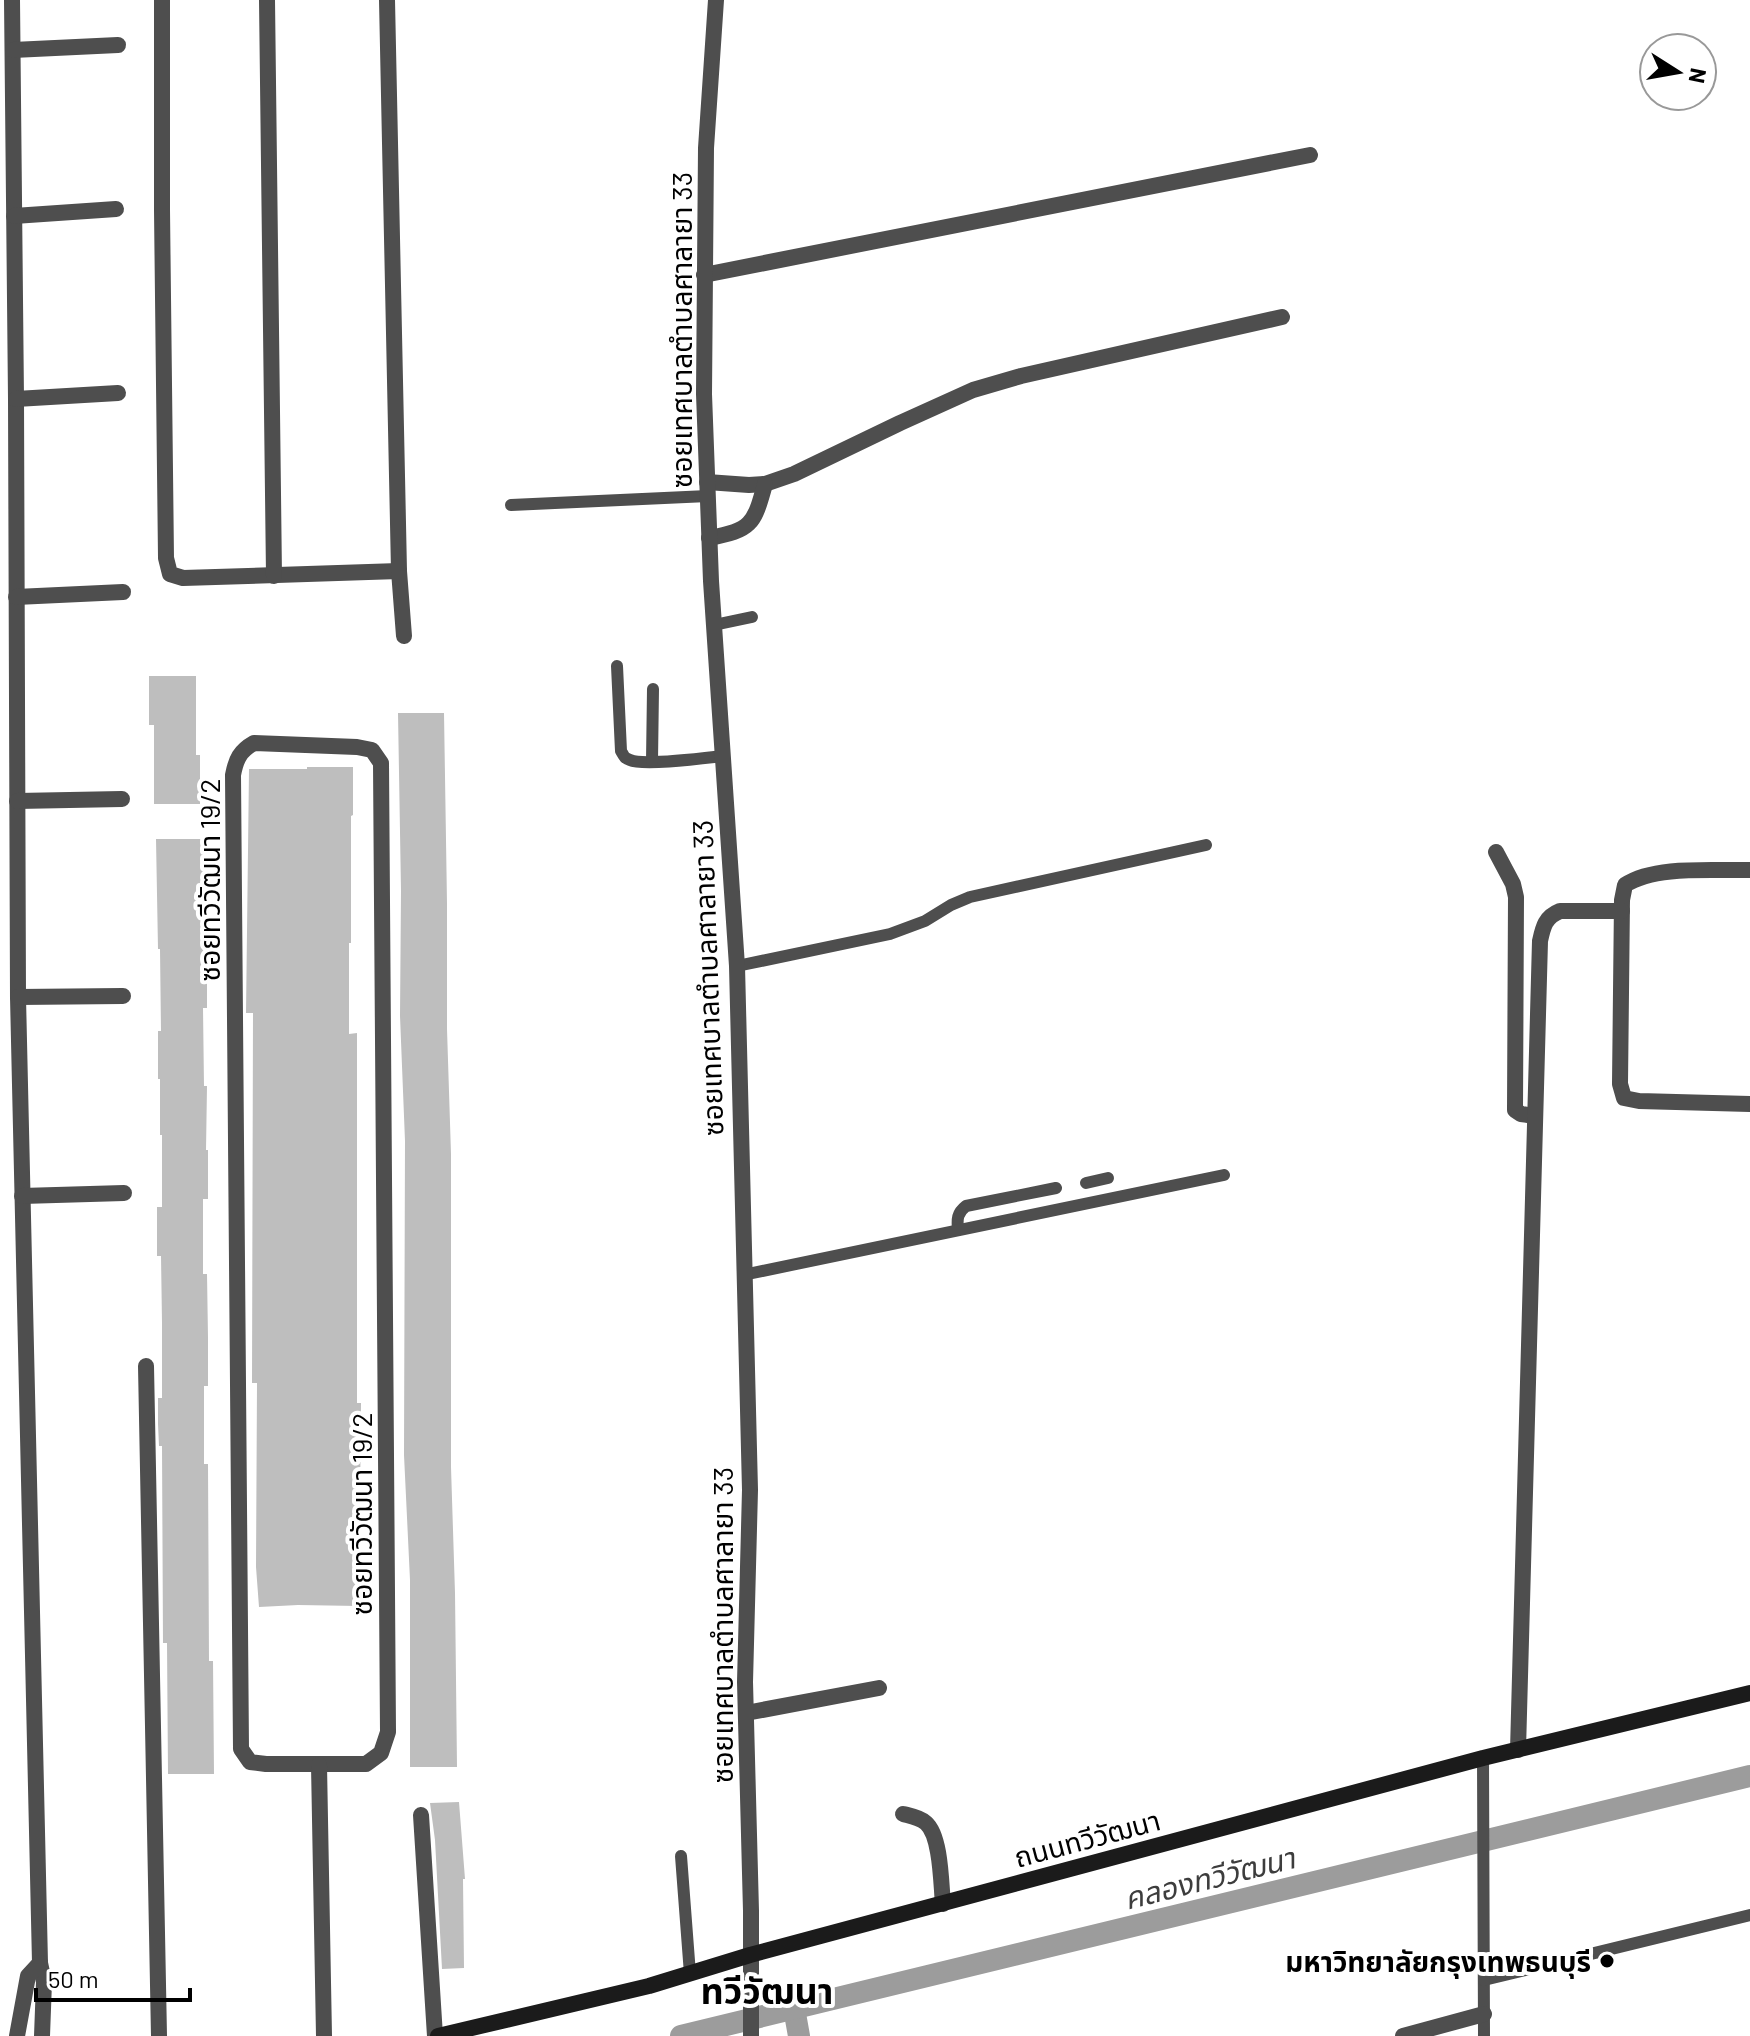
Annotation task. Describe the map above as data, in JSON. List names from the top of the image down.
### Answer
{
  "streets": {
    "main road": ["ถนนทวีวัฒนา"],
    "street": ["ซอยเทศบาลตำบลศาลายา 33", "ซอยทวีวัฒนา 19/2"]
  },
  "crossings": [
    ["ซอยเทศบาลตำบลศาลายา 33", "ถนนทวีวัฒนา"]
  ],
  "districts": ["ทวีวัฒนา"],
  "water": ["คลองทวีวัฒนา"],
  "places": ["มหาวิทยาลัยกรุงเทพธนบุรี"],
  "scale_bar": "50 m",
  "north": "right"
}
